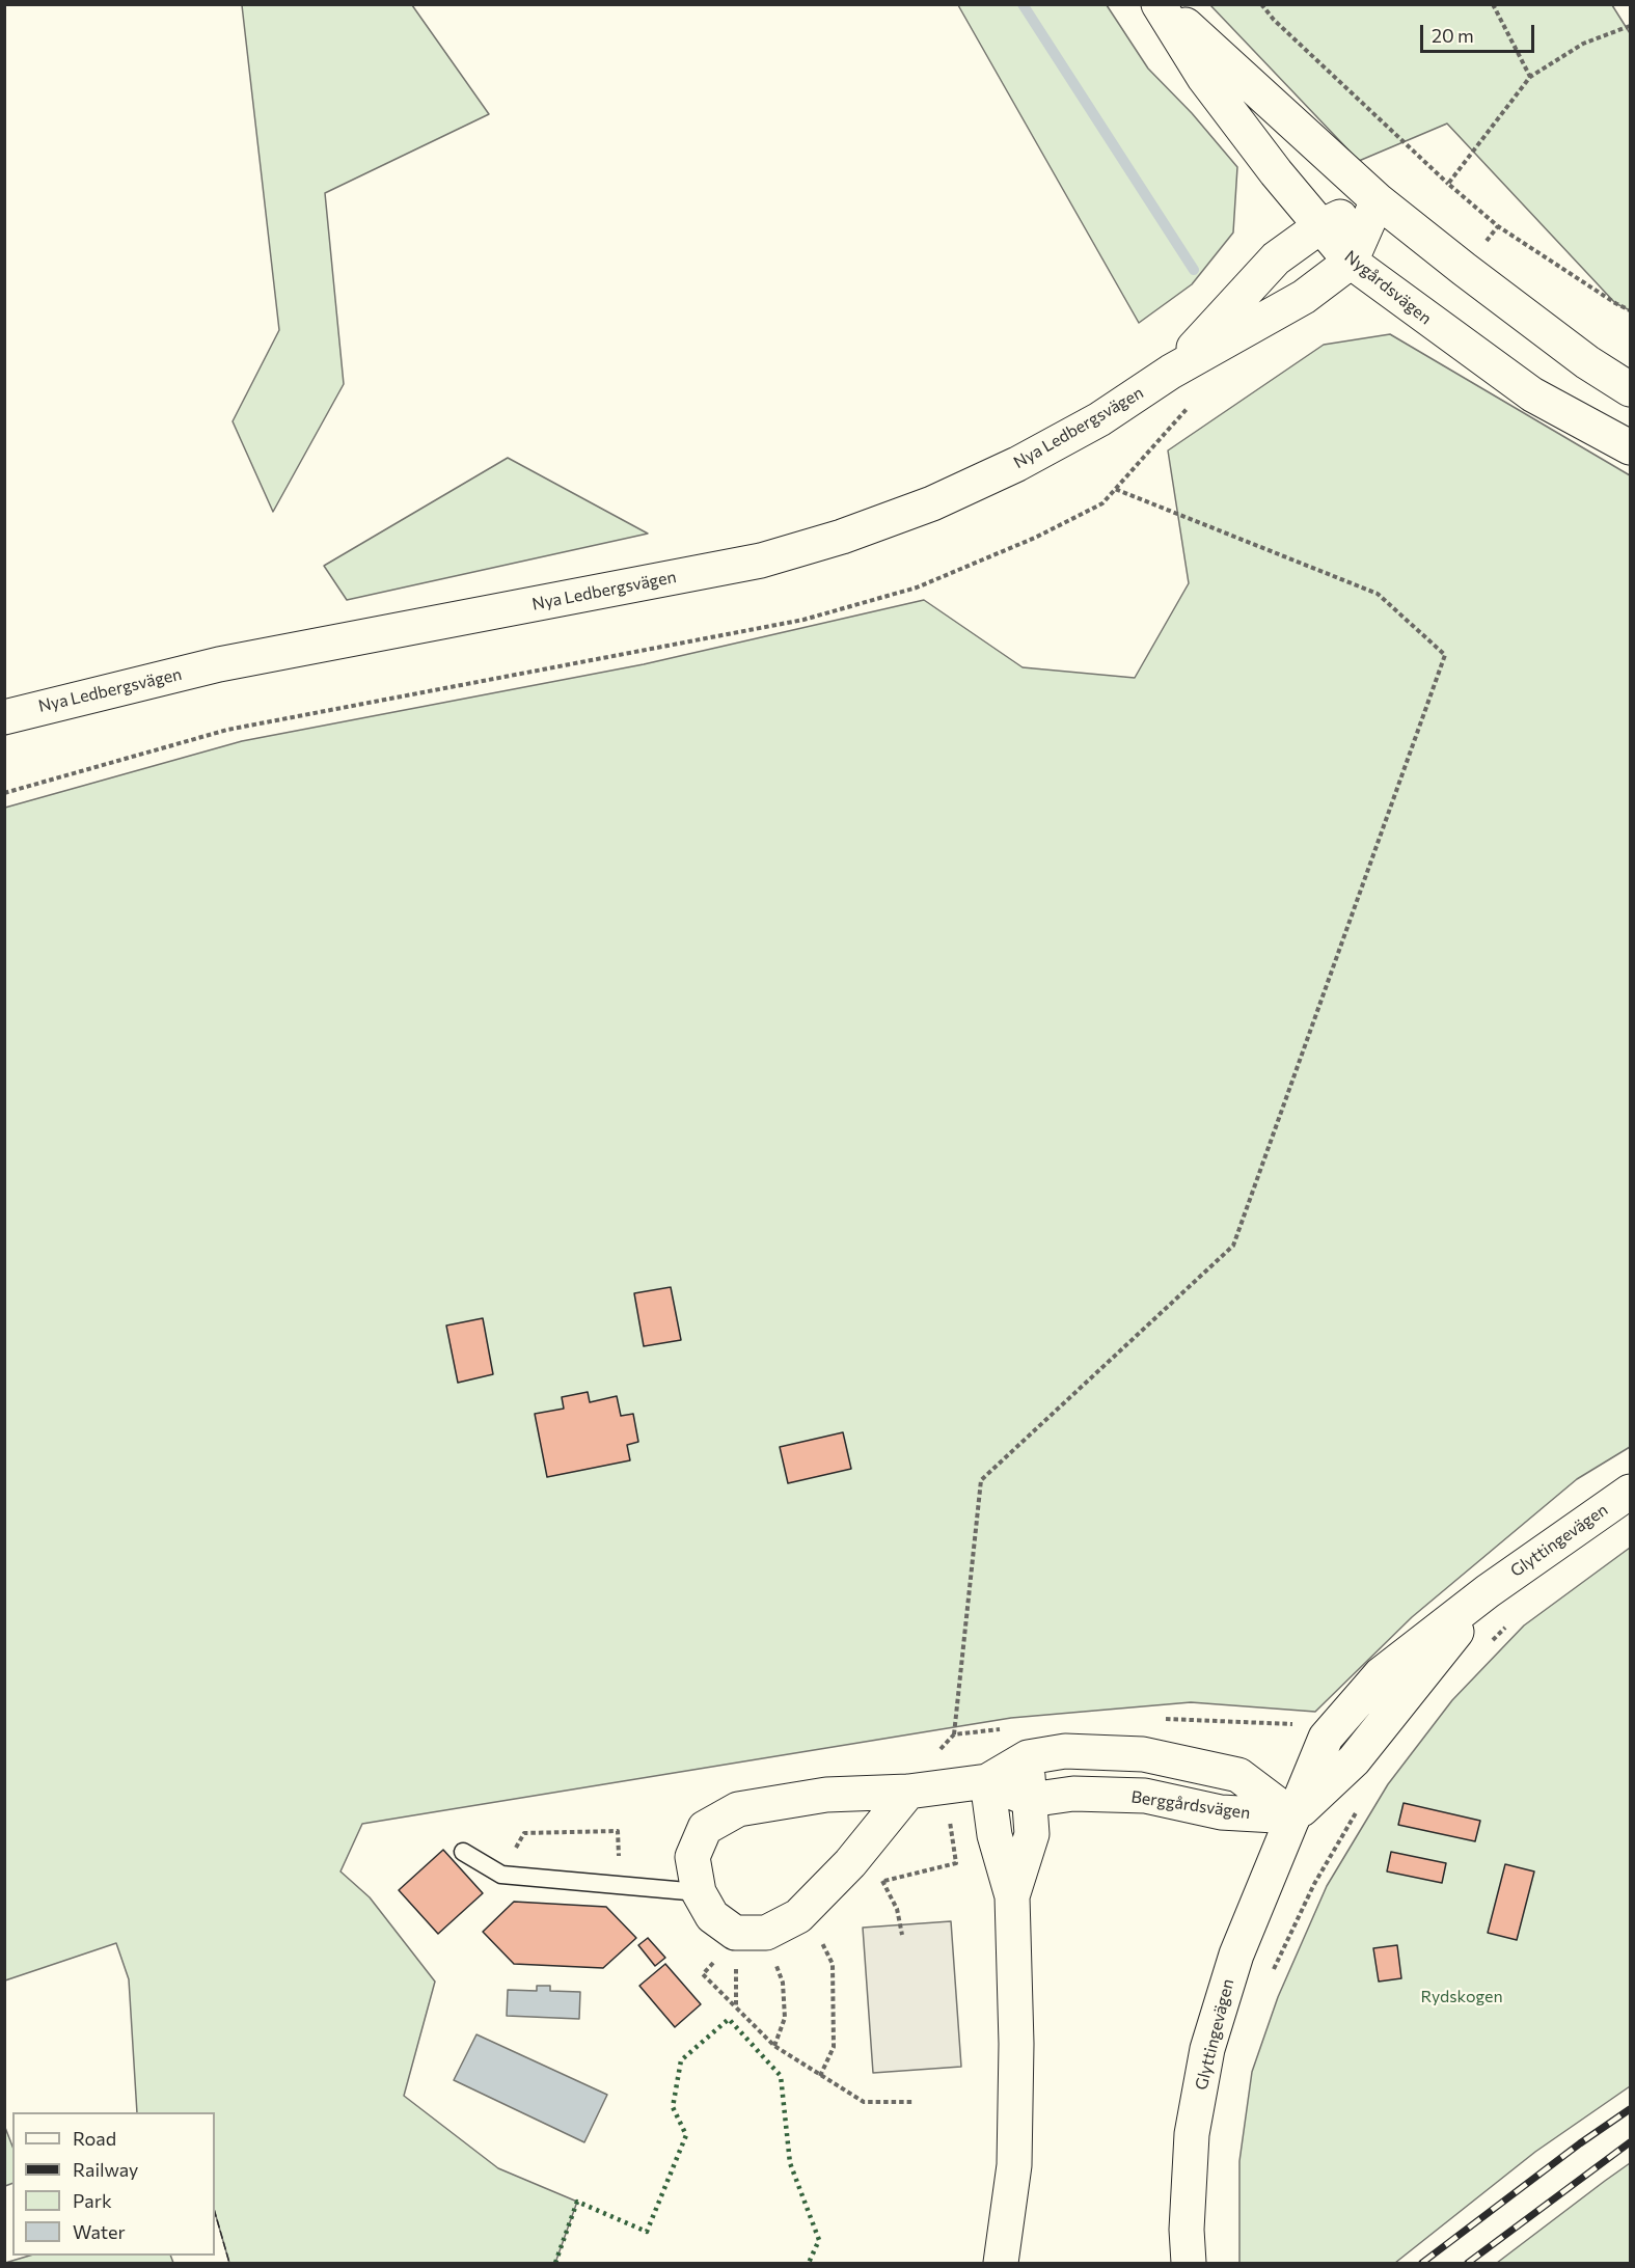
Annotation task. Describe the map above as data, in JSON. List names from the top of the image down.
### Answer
{
  "streets": {
    "street": [
      "Nygårdsvägen",
      "Nya Ledbergsvägen",
      "Glyttingevägen",
      "Berggårdsvägen"
    ]
  },
  "crossings": [
    ["Nygårdsvägen", "Nya Ledbergsvägen"],
    ["Glyttingevägen", "Berggårdsvägen"]
  ],
  "parks": ["Rydskogen"],
  "legend": [
    "Road",
    "Railway",
    "Park",
    "Water"
  ],
  "scale_bar": "20 m"
}
